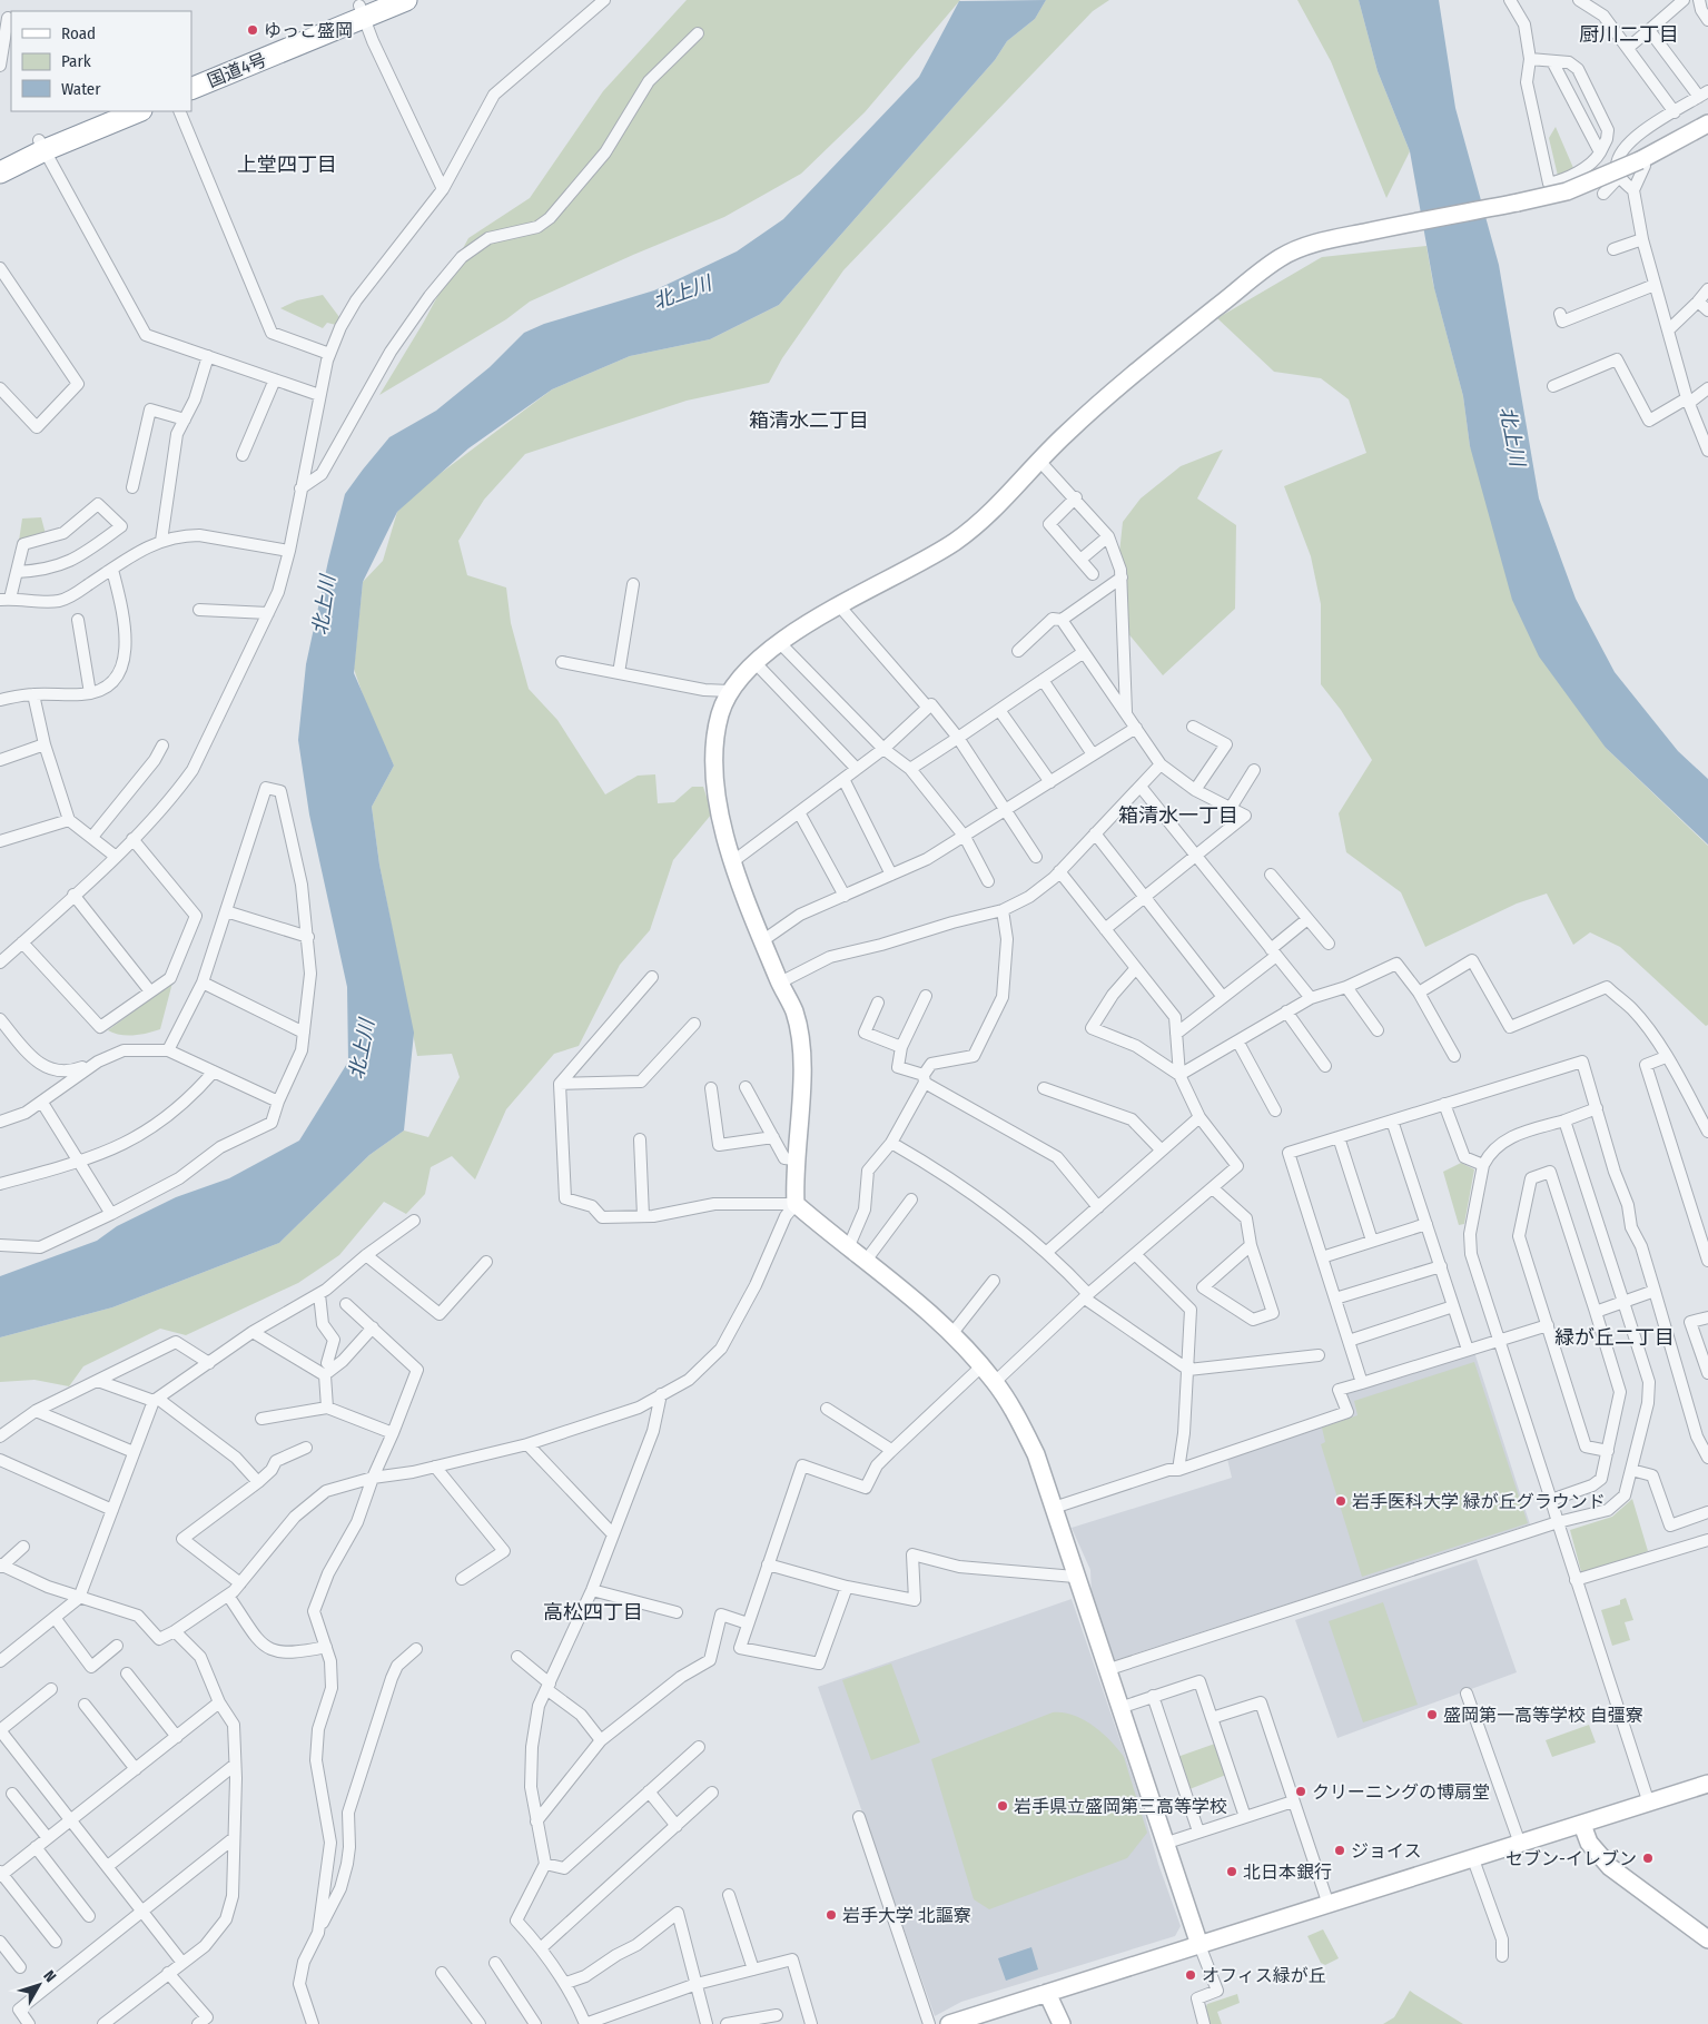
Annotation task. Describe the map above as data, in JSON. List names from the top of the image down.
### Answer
{
  "streets": {
    "highway": ["国道4号"]
  },
  "districts": [
    "厨川二丁目",
    "上堂四丁目",
    "箱清水二丁目",
    "箱清水一丁目",
    "緑が丘二丁目",
    "高松四丁目"
  ],
  "water": ["北上川"],
  "places": [
    "ゆっこ盛岡",
    "岩手医科大学 緑が丘グラウンド",
    "盛岡第一高等学校 自彊寮",
    "クリーニングの博扇堂",
    "岩手県立盛岡第三高等学校",
    "ジョイス",
    "セブン-イレブン",
    "北日本銀行",
    "岩手大学 北謳寮",
    "オフィス緑が丘"
  ],
  "legend": ["Road", "Park", "Water"],
  "north": "top right"
}
